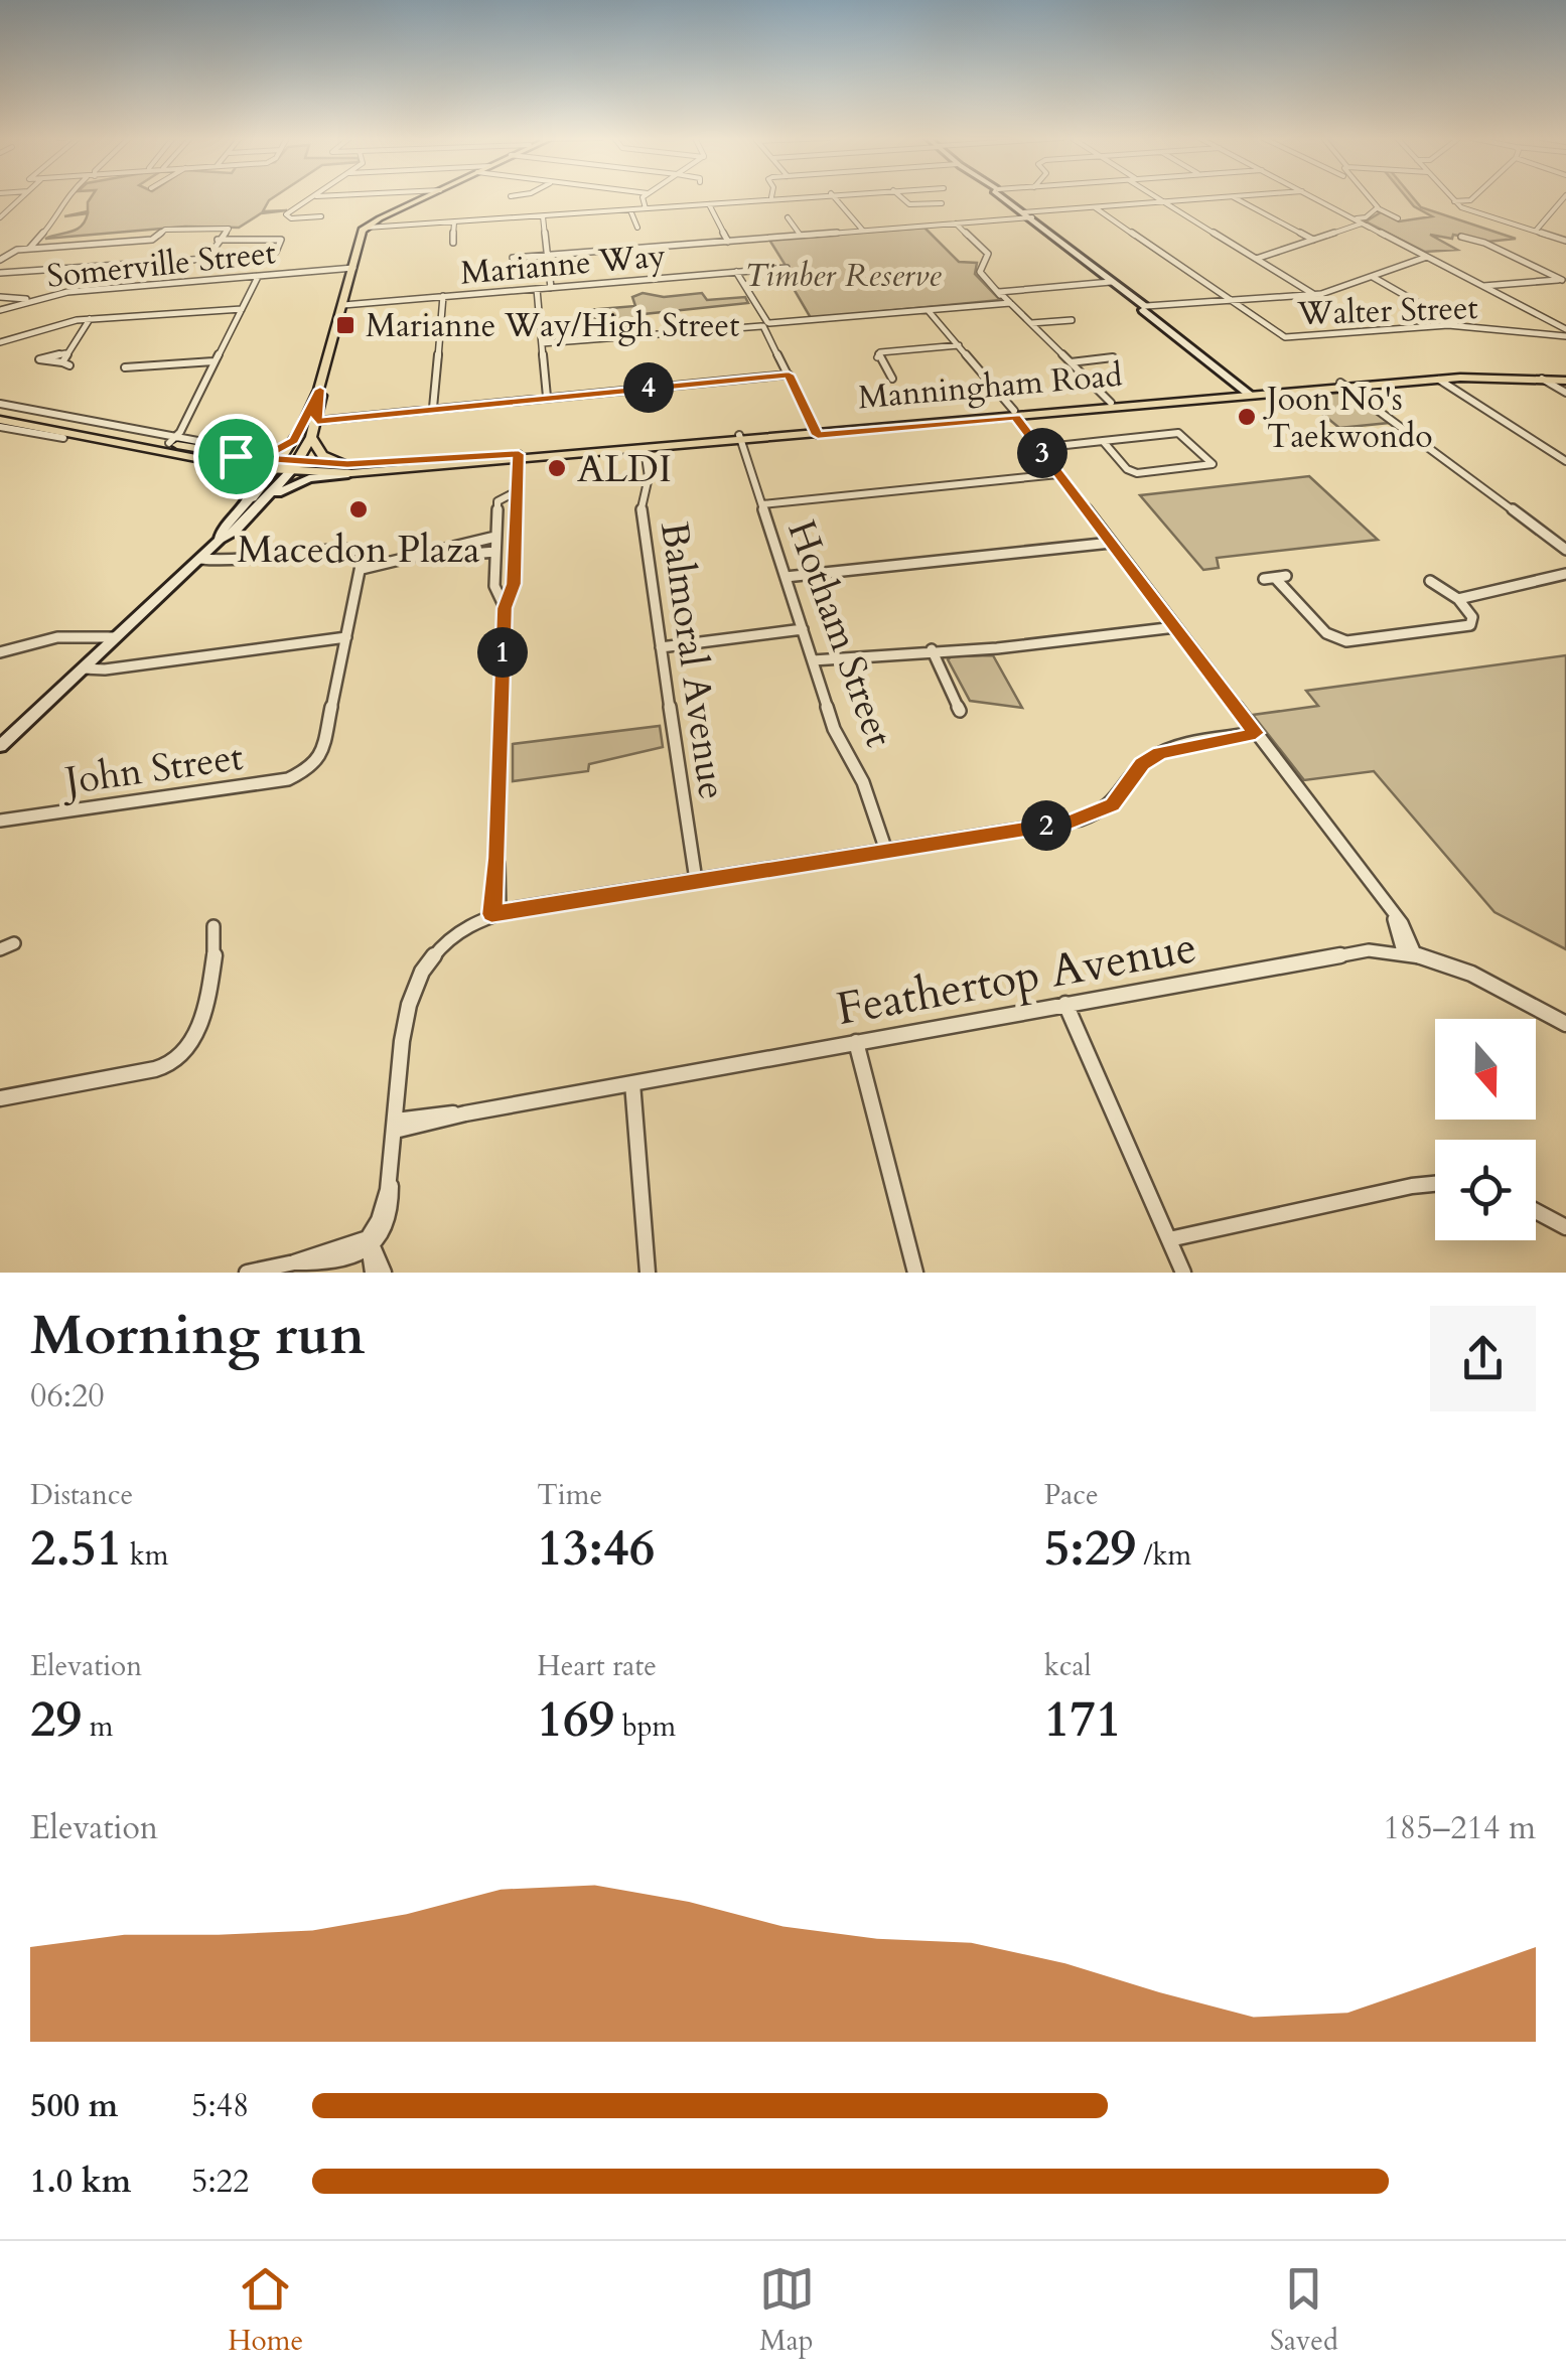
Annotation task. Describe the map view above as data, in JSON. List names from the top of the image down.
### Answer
{
  "streets": {
    "main road": ["Manningham Road"],
    "street": [
      "Somerville Street",
      "Marianne Way",
      "Walter Street",
      "Hotham Street",
      "Balmoral Avenue",
      "John Street",
      "Feathertop Avenue"
    ]
  },
  "crossings": [
    ["Manningham Road", "Hotham Street"],
    ["Manningham Road", "Balmoral Avenue"]
  ],
  "parks": ["Timber Reserve"],
  "places": {
    "transit": ["Marianne Way/High Street"],
    "other": ["Joon No's Taekwondo", "ALDI", "Macedon Plaza"]
  },
  "north": "bottom",
  "page": {
    "pins": [
      "4",
      "3",
      "1",
      "2"
    ],
    "heading": ["Morning run", "06:20"],
    "stats": [
      ["Distance", "2.51 km"],
      ["Time", "13:46"],
      ["Pace", "5:29 /km"],
      ["Elevation", "29 m"],
      ["Heart rate", "169 bpm"],
      ["kcal", "171"]
    ],
    "chart": ["Elevation", "185–214 m"],
    "list": [
      {
        "name": "500 m",
        "note": "5:48"
      },
      {
        "name": "1.0 km",
        "note": "5:22"
      }
    ],
    "tabs": ["Home", "Map", "Saved"]
  }
}
